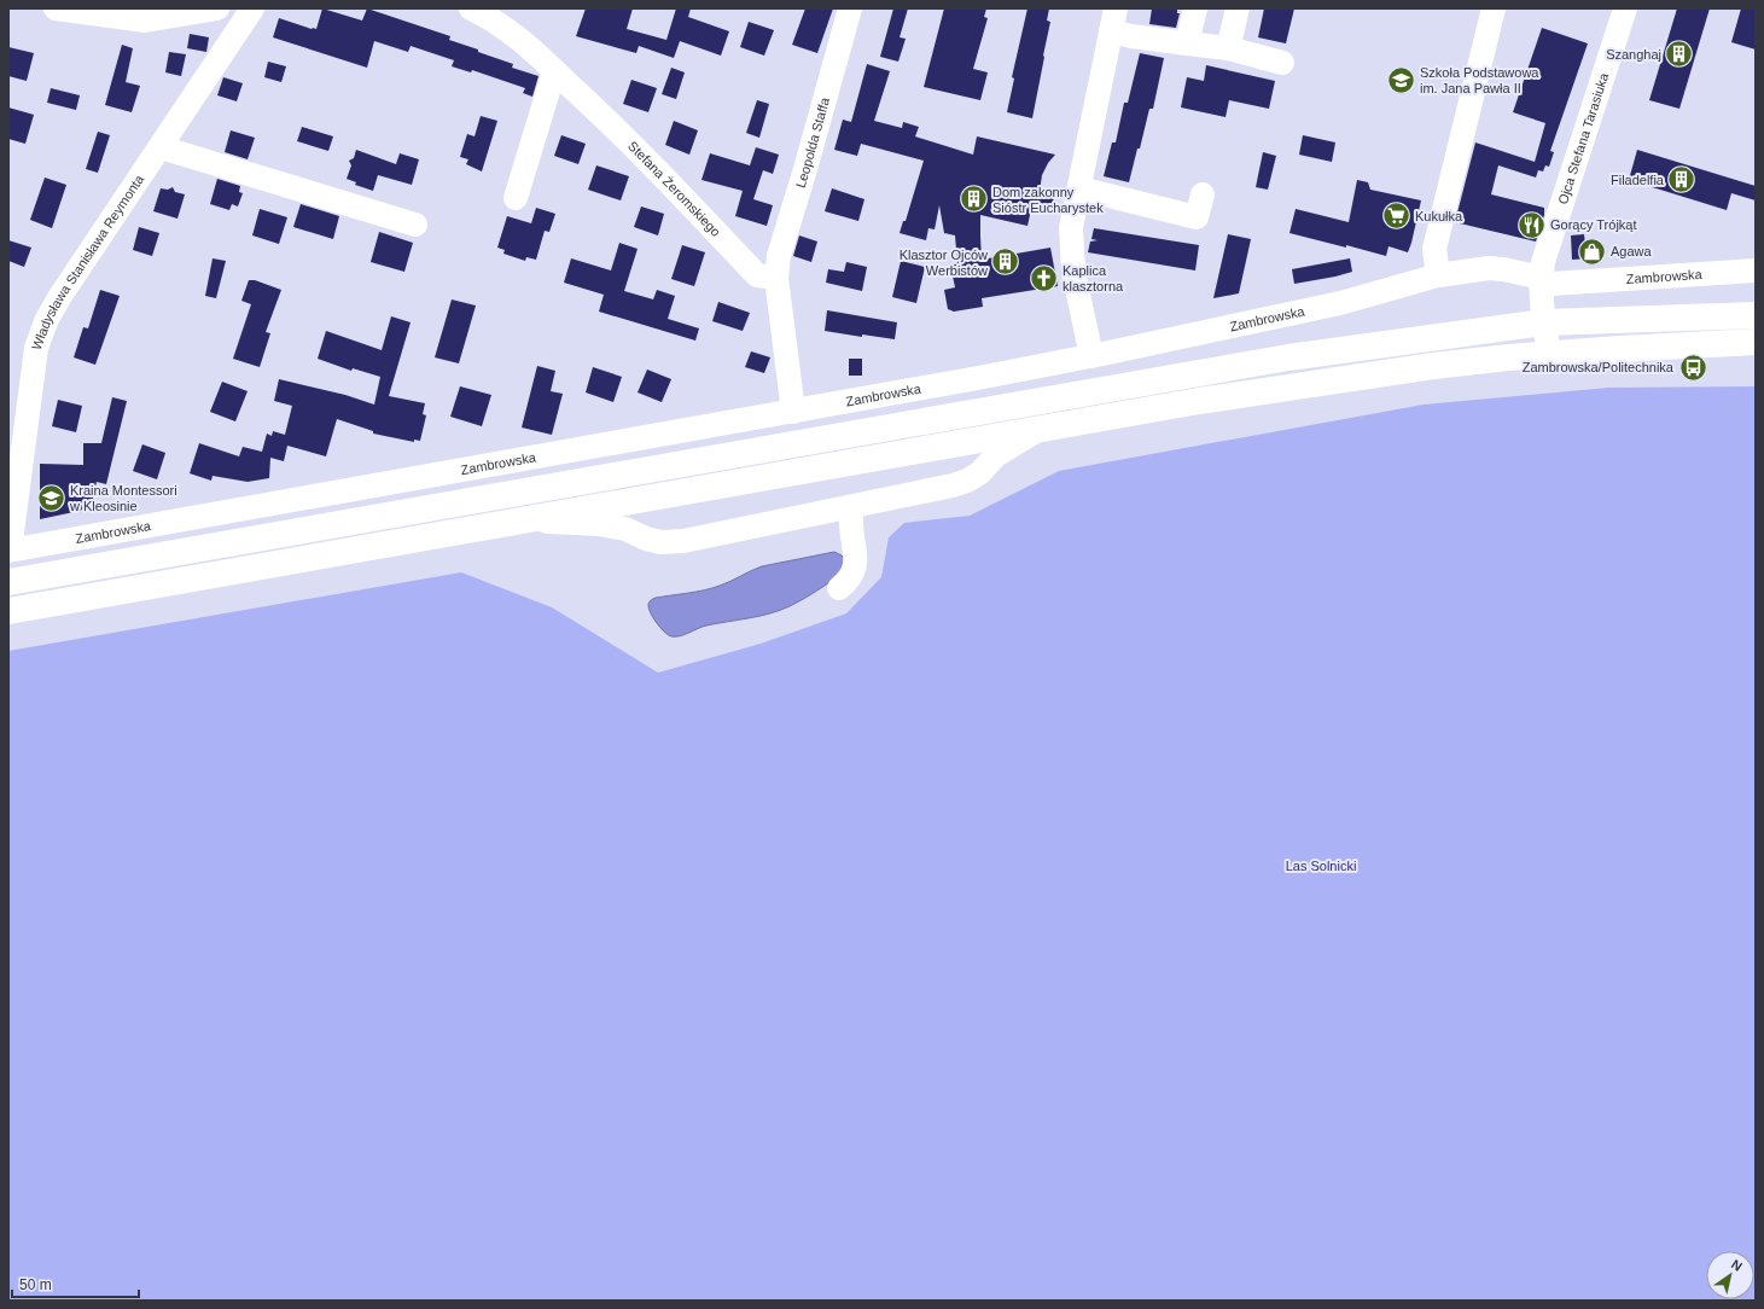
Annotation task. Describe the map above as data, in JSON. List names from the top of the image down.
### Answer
{
  "streets": {
    "street": [
      "Ojca Stefana Tarasiuka",
      "Leopolda Staffa",
      "Stefana Żeromskiego",
      "Władysława Stanisława Reymonta",
      "Zambrowska"
    ]
  },
  "crossings": [
    ["Ojca Stefana Tarasiuka", "Zambrowska"],
    ["Leopolda Staffa", "Stefana Żeromskiego"],
    ["Władysława Stanisława Reymonta", "Zambrowska"]
  ],
  "parks": ["Las Solnicki"],
  "places": {
    "building": [
      "Szanghaj",
      "Filadelfia",
      "Dom zakonny Sióstr Eucharystek",
      "Klasztor Ojców Werbistów"
    ],
    "school or university": ["Szkoła Podstawowa im. Jana Pawła II", "Kraina Montessori w Kleosinie"],
    "supermarket": ["Kukułka"],
    "restaurant": ["Gorący Trójkąt"],
    "shop": ["Agawa"],
    "church": ["Kaplica klasztorna"],
    "bus stop": ["Zambrowska/Politechnika"]
  },
  "scale_bar": "50 m",
  "north": "top right"
}
